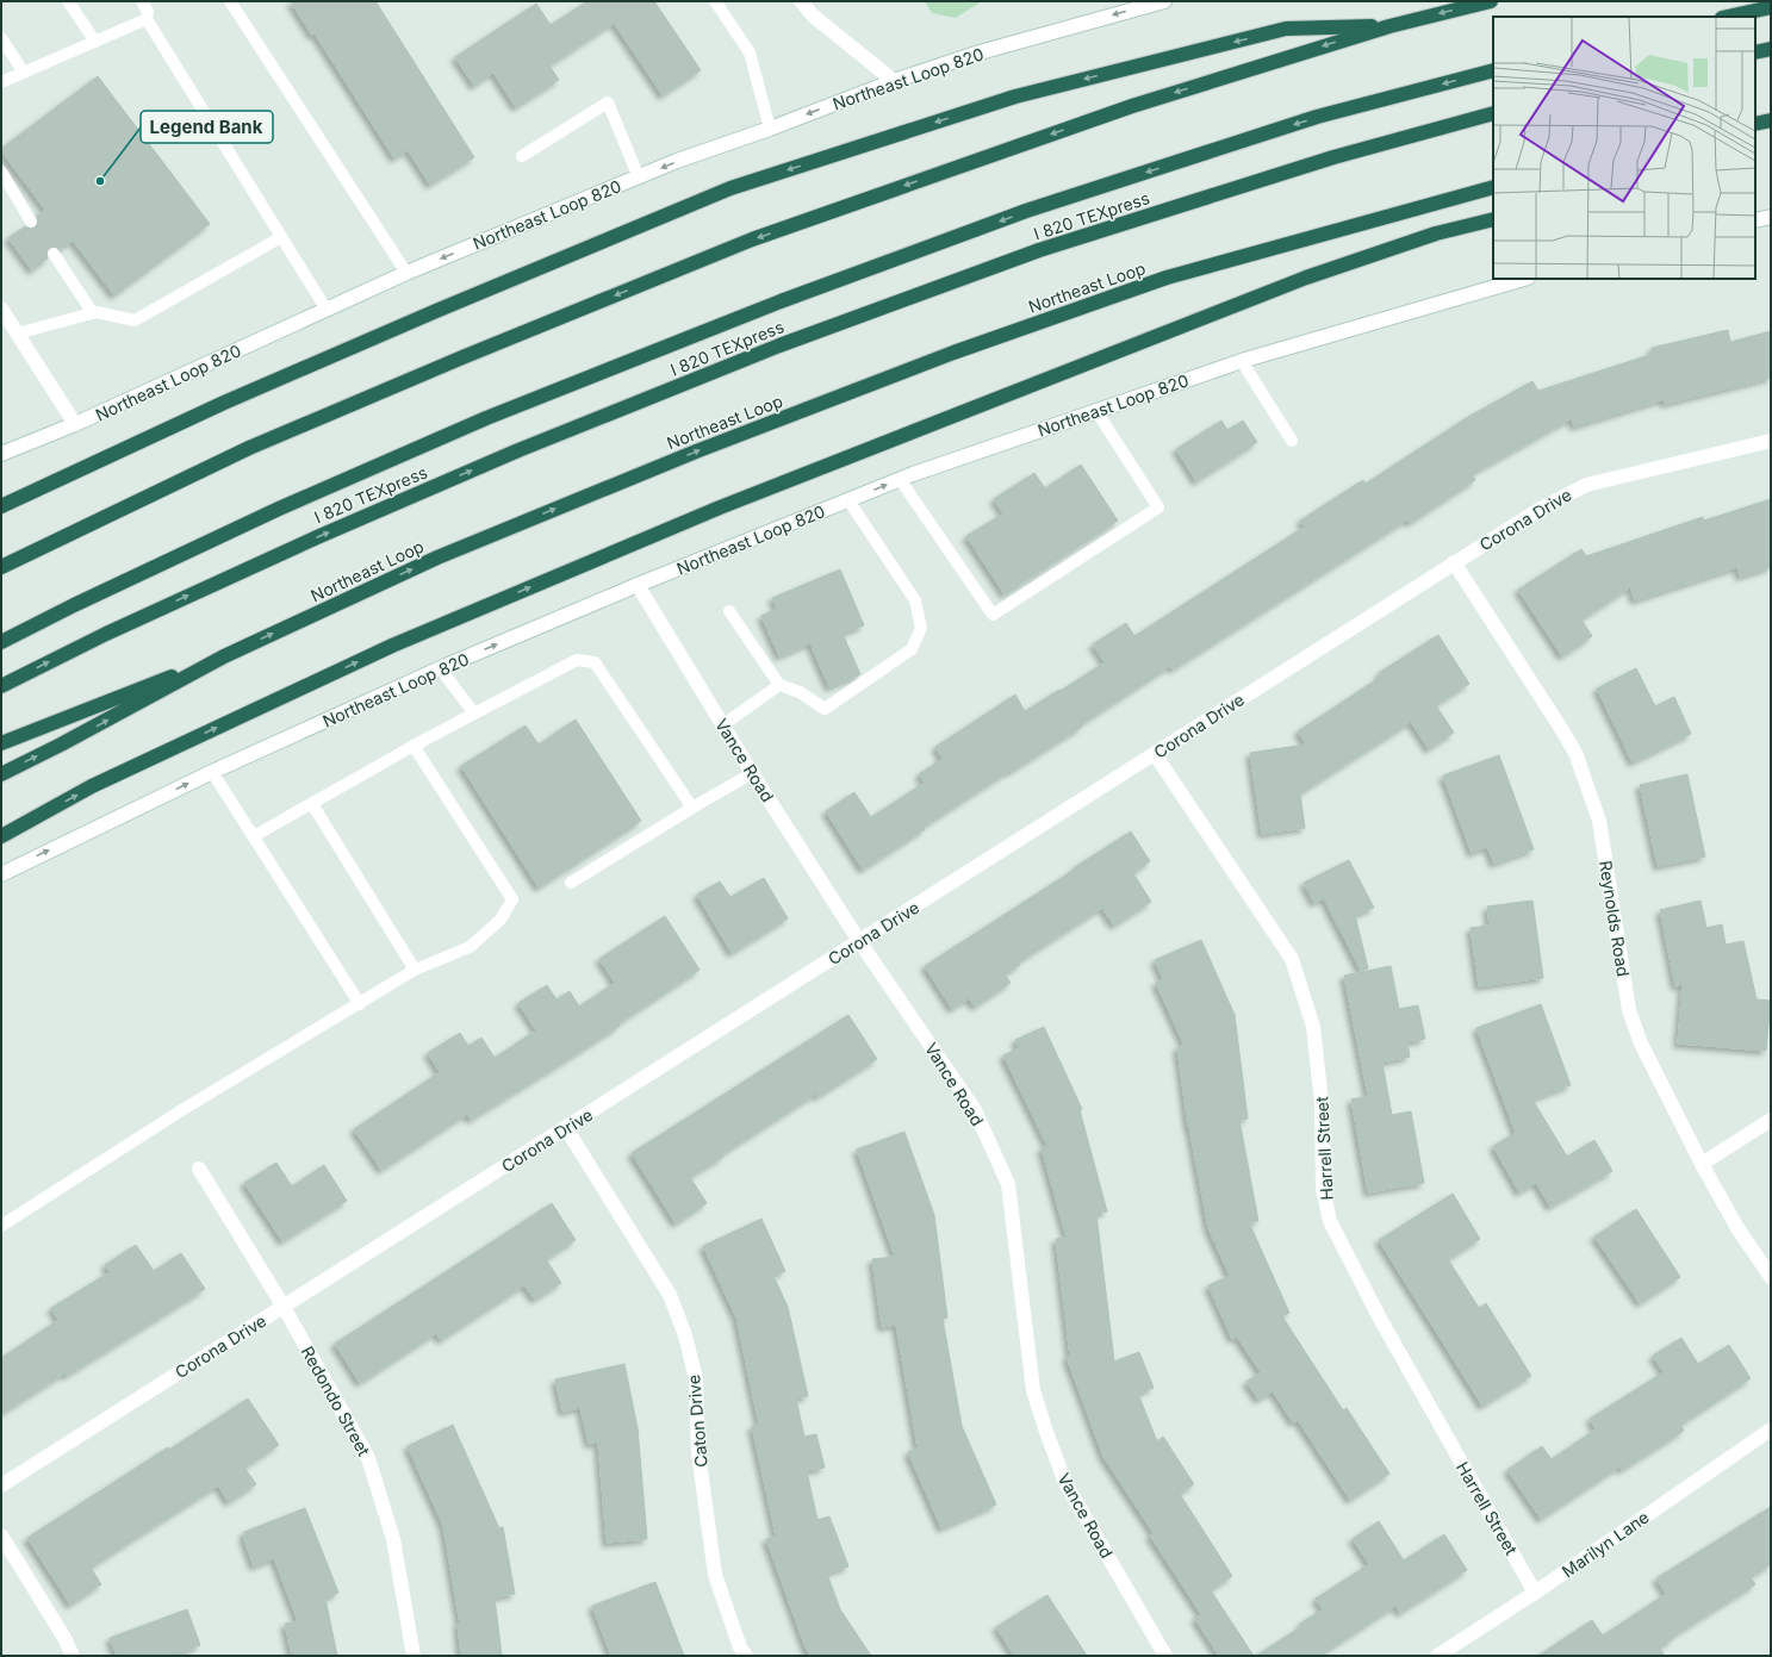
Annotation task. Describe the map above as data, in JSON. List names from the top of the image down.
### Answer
{
  "streets": {
    "highway": ["I 820 TEXpress", "Northeast Loop"],
    "street": [
      "Northeast Loop 820",
      "Corona Drive",
      "Vance Road",
      "Reynolds Road",
      "Harrell Street",
      "Redondo Street",
      "Caton Drive",
      "Marilyn Lane"
    ]
  },
  "crossings": [
    ["Northeast Loop 820", "Vance Road"],
    ["Corona Drive", "Vance Road"],
    ["Corona Drive", "Reynolds Road"],
    ["Corona Drive", "Harrell Street"],
    ["Corona Drive", "Redondo Street"],
    ["Corona Drive", "Caton Drive"],
    ["Harrell Street", "Marilyn Lane"]
  ],
  "places": ["Legend Bank"]
}
